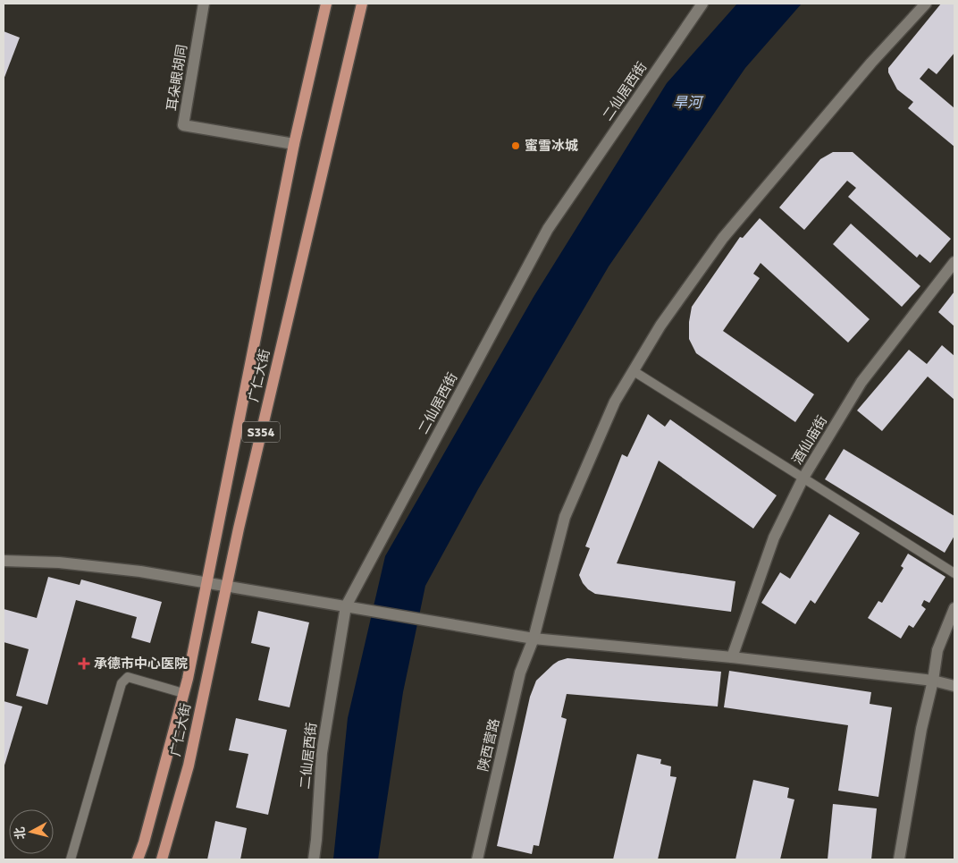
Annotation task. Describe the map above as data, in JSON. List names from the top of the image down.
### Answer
{
  "streets": {
    "main road": ["广仁大街", "S354"],
    "street": [
      "耳朵眼胡同",
      "二仙居西街",
      "酒仙庙街",
      "陕西营路"
    ]
  },
  "crossings": [
    ["耳朵眼胡同", "广仁大街"]
  ],
  "water": ["旱河"],
  "places": {
    "other": ["蜜雪冰城"],
    "health": ["承德市中心医院"]
  },
  "north": "left"
}
